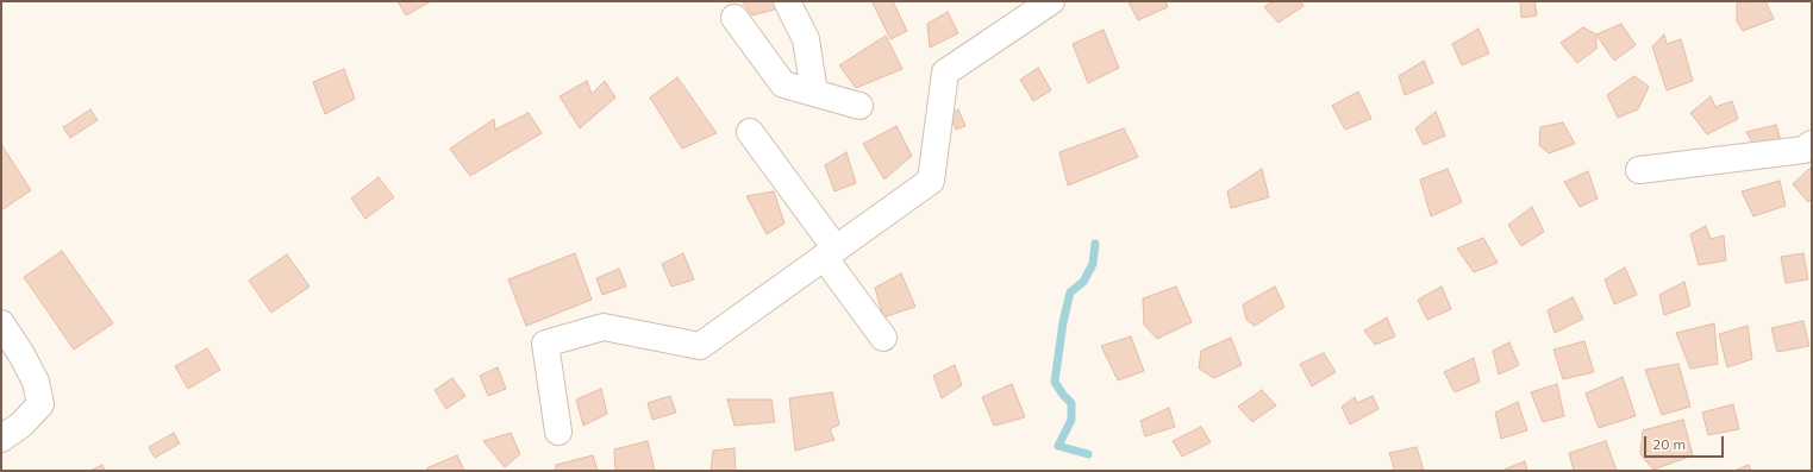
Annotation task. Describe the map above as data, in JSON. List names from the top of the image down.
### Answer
{
  "scale_bar": "20 m"
}
